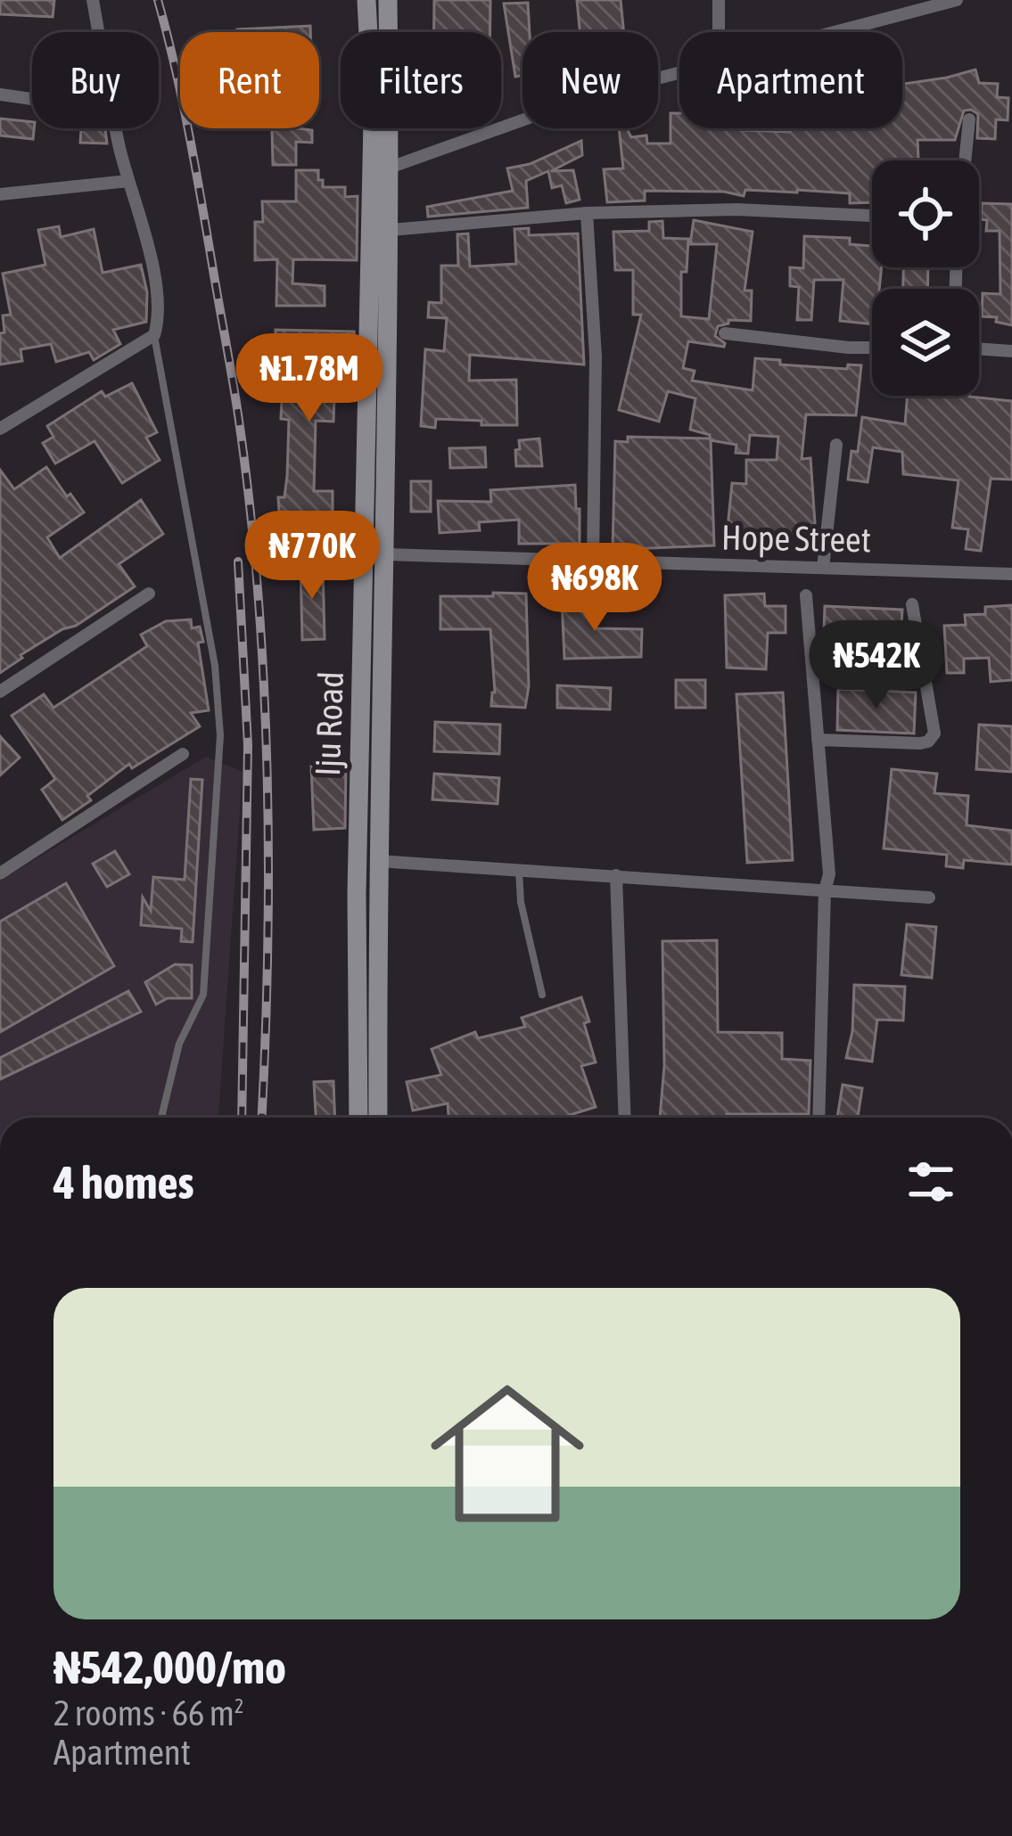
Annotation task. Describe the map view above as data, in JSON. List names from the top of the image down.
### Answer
{
  "streets": {
    "main road": ["Iju Road"],
    "street": ["Hope Street"]
  },
  "crossings": [
    ["Hope Street", "Iju Road"]
  ],
  "page": {
    "chip": [
      "Buy",
      "Rent",
      "Filters",
      "New",
      "Apartment"
    ],
    "price": [
      "₦1.78M",
      "₦770K",
      "₦698K",
      "₦542K"
    ],
    "heading": "4 homes",
    "list": [
      {
        "name": "₦542,000/mo",
        "note": "2 rooms · 66 m² · Apartment"
      }
    ]
  }
}
